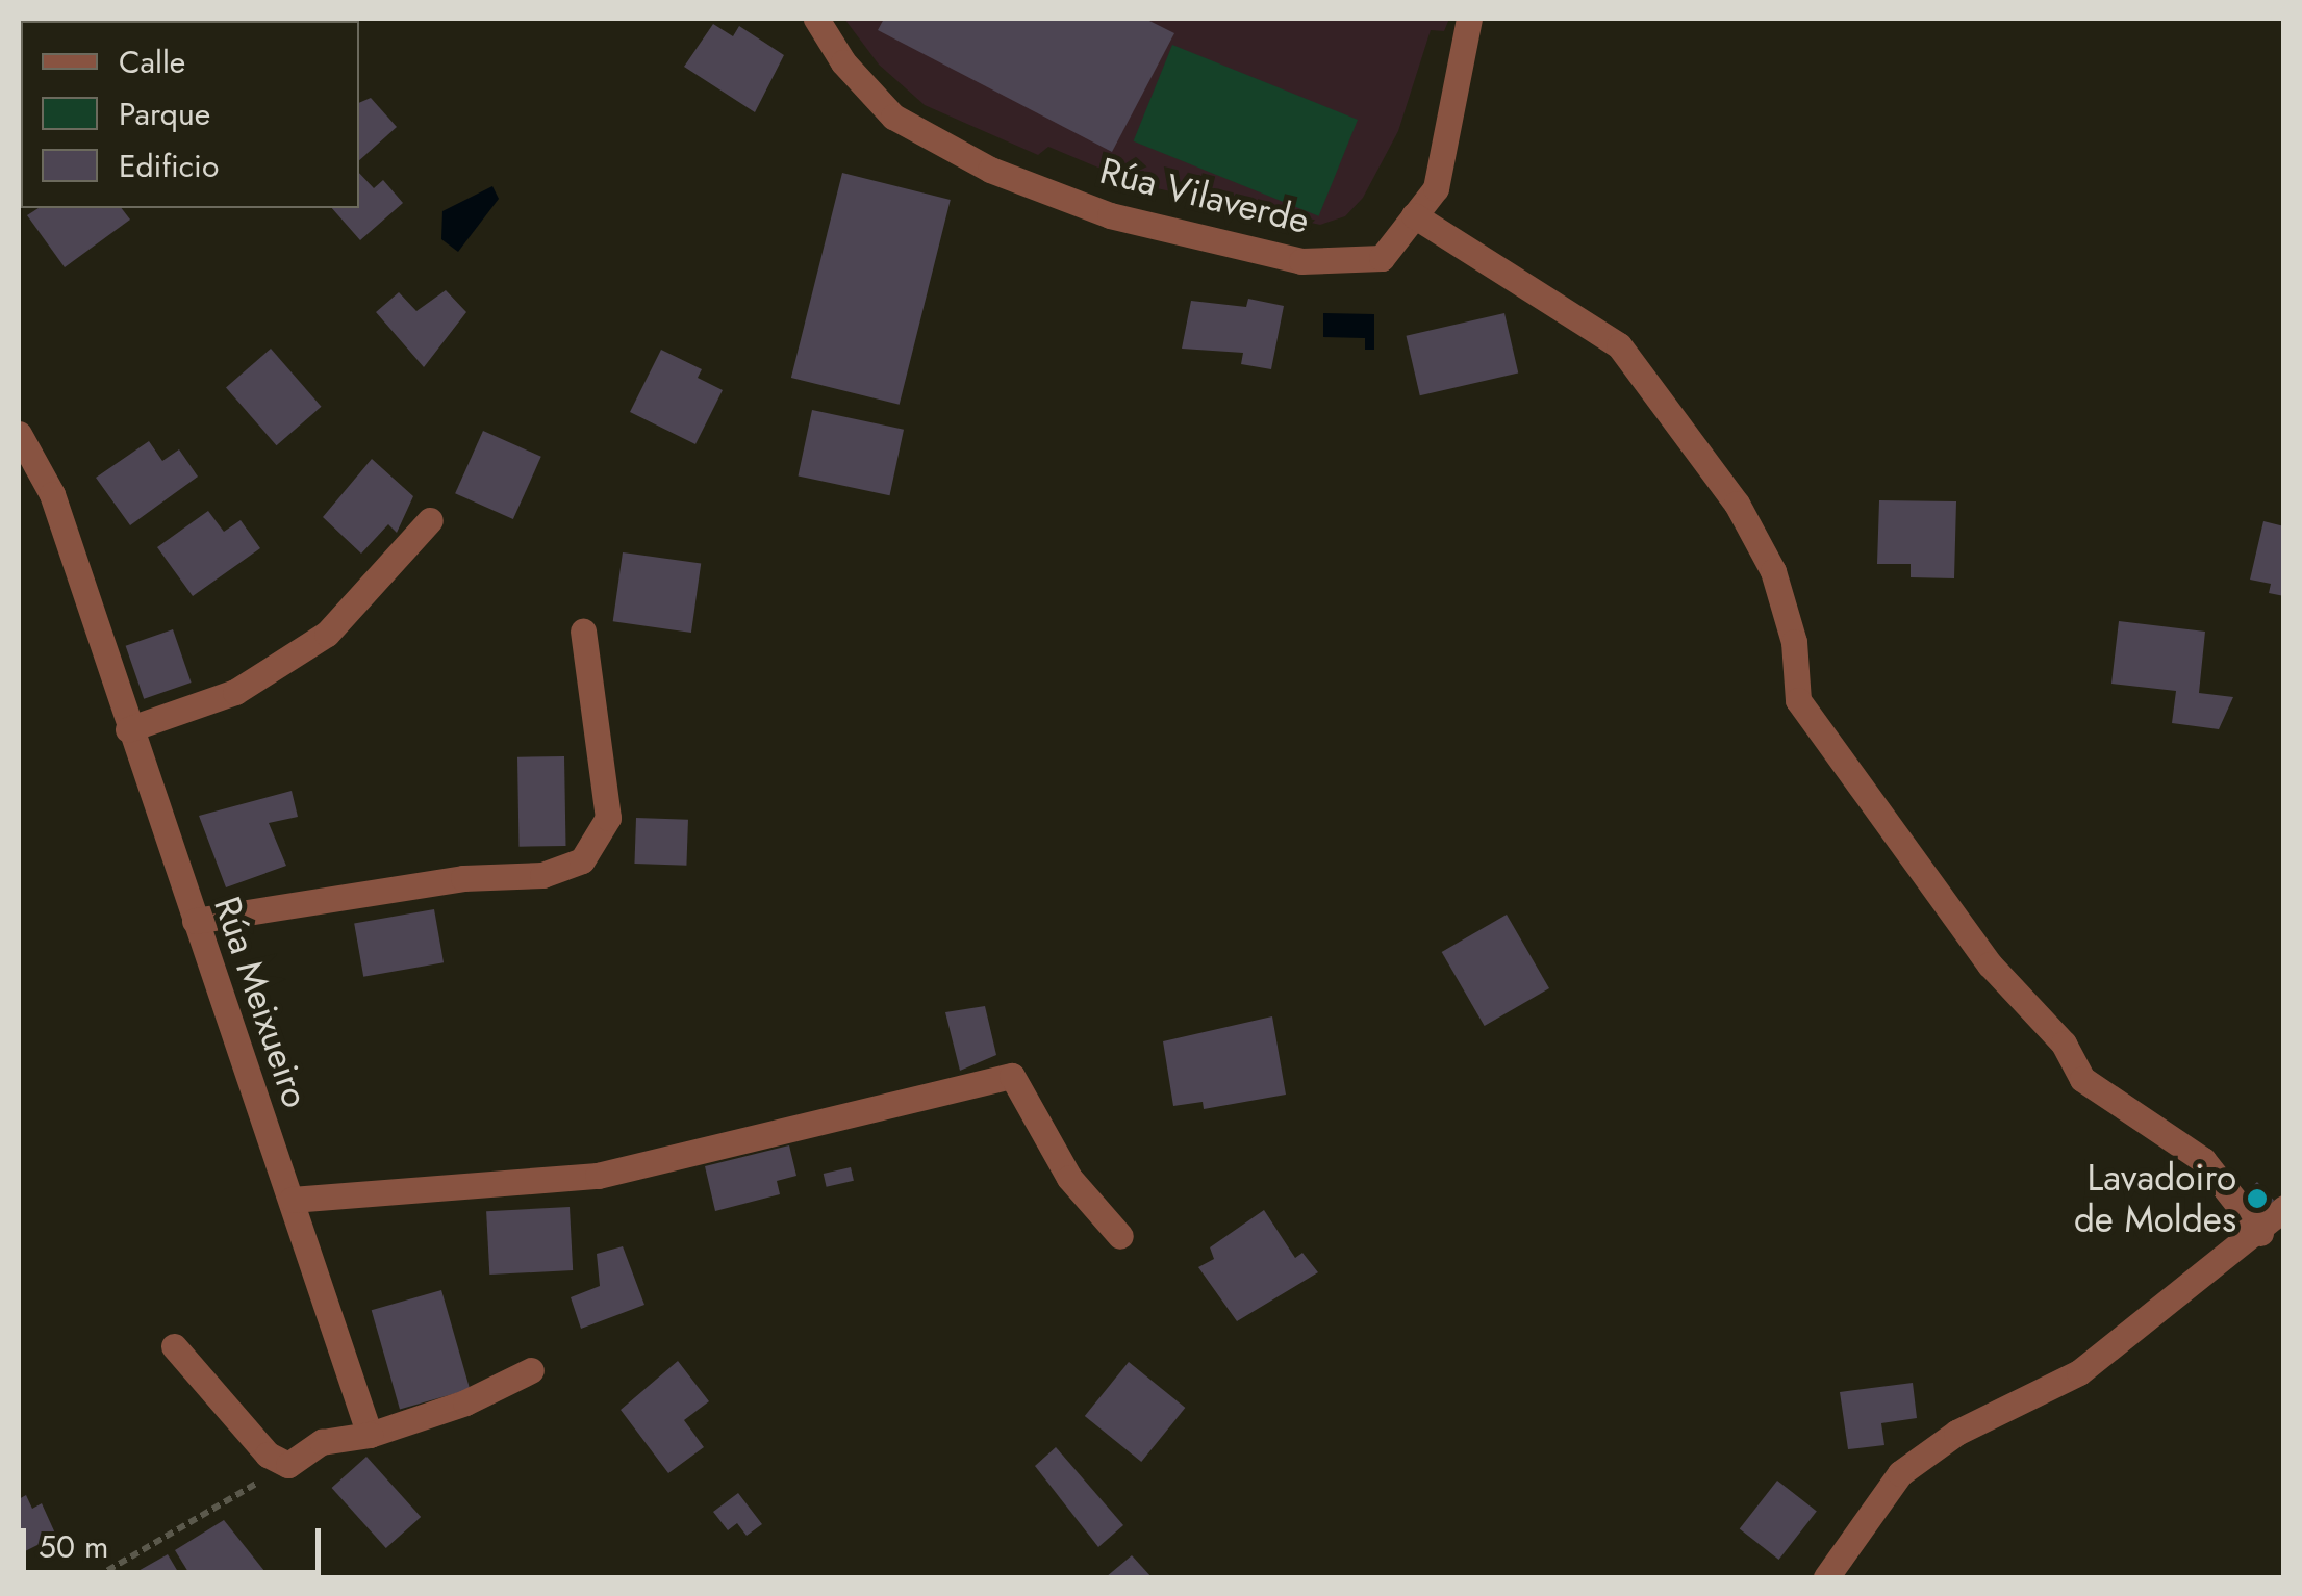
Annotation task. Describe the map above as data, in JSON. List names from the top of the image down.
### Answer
{
  "streets": {
    "street": ["Rúa Vilaverde", "Rúa Meixueiro"]
  },
  "places": ["Lavadoiro de Moldes"],
  "legend": ["Calle", "Parque", "Edificio"],
  "scale_bar": "50 m"
}
